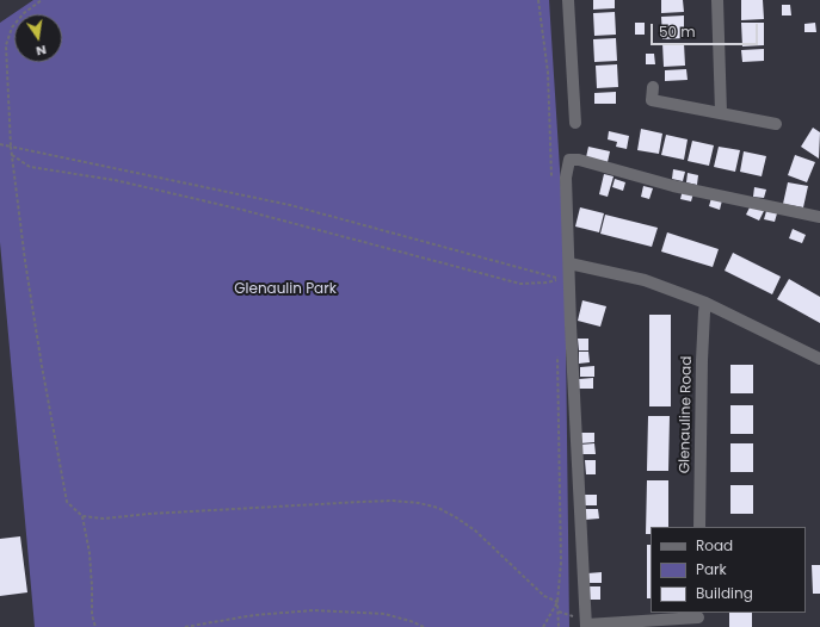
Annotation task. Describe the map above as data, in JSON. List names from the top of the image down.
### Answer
{
  "streets": {
    "street": ["Glenauline Road"]
  },
  "parks": ["Glenaulin Park"],
  "legend": ["Road", "Park", "Building"],
  "scale_bar": "50 m",
  "north": "bottom"
}
